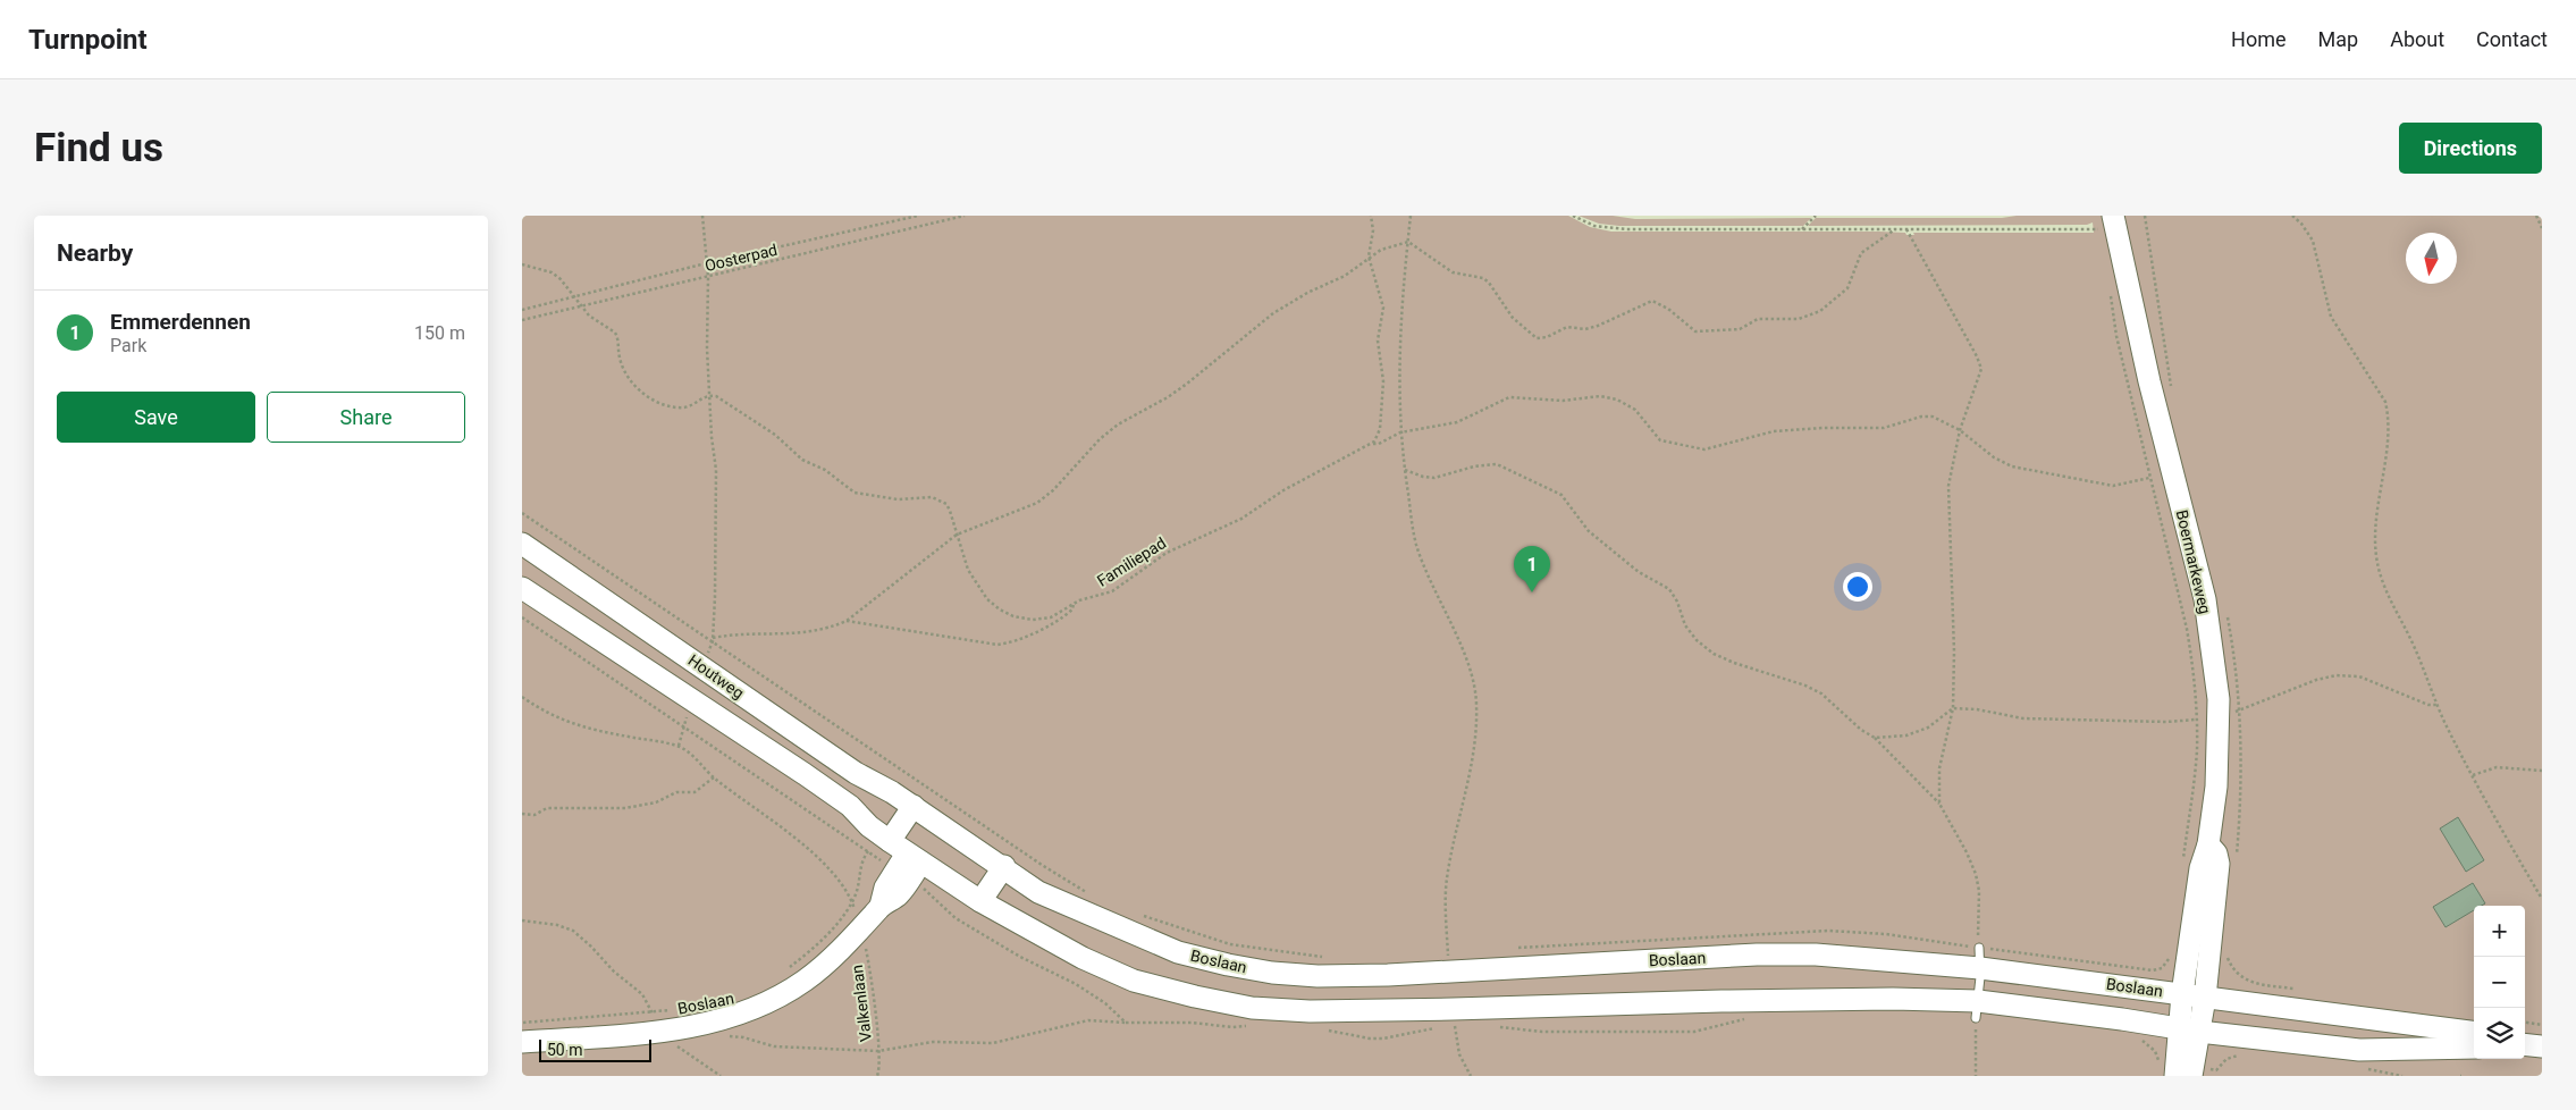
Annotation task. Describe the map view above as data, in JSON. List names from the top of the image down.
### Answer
{
  "streets": {
    "main road": ["Boermarkeweg", "Houtweg", "Boslaan"],
    "path": ["Oosterpad", "Familiepad", "Valkenlaan"]
  },
  "crossings": [
    ["Boermarkeweg", "Boslaan"],
    ["Houtweg", "Boslaan"],
    ["Boslaan", "Valkenlaan"]
  ],
  "scale_bar": "50 m",
  "north": "bottom",
  "page": {
    "header": "Turnpoint",
    "nav": [
      "Home",
      "Map",
      "About",
      "Contact"
    ],
    "buttons": [
      "Directions",
      ["Save", "Share"]
    ],
    "title": "Find us",
    "heading": "Nearby",
    "list": [
      {
        "mark": "1",
        "name": "Emmerdennen",
        "note": "Park",
        "value": "150 m"
      }
    ],
    "pins": "1",
    "map_buttons": ["+", "−"],
    "scale": "50 m"
  }
}
